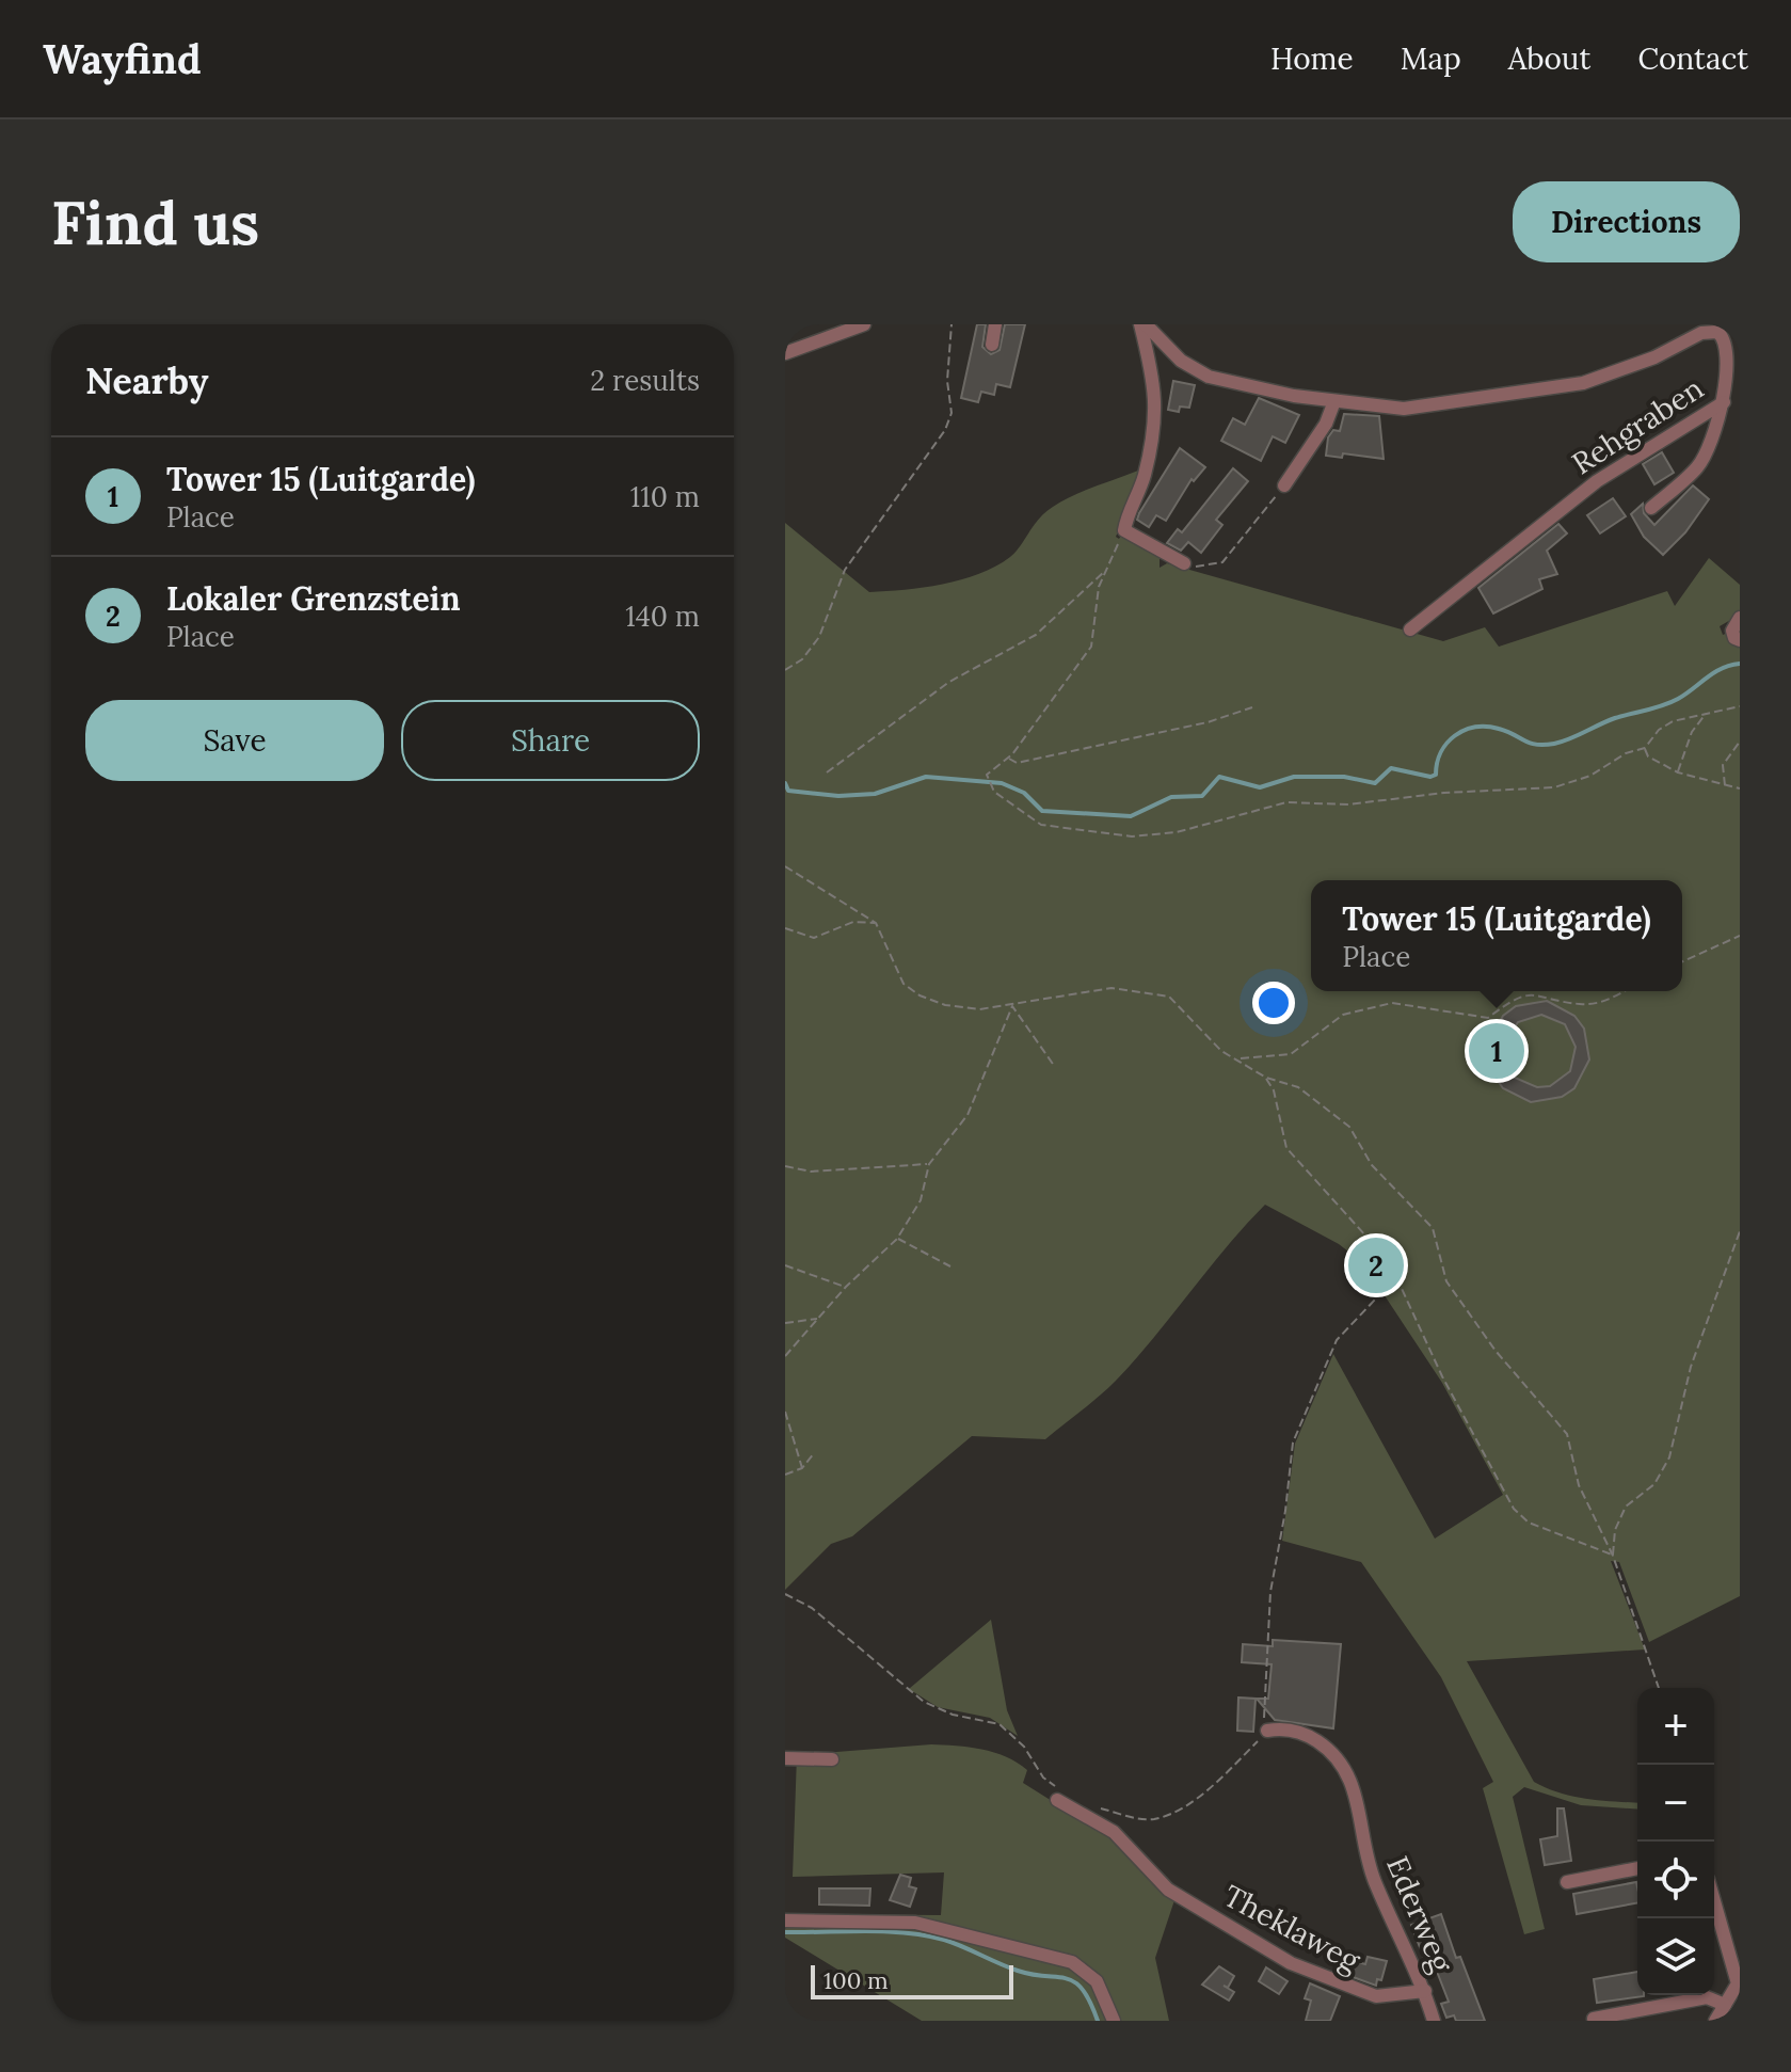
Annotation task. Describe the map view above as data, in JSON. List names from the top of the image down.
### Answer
{
  "streets": {
    "street": ["Rehgraben", "Ederweg", "Theklaweg"]
  },
  "crossings": [
    ["Ederweg", "Theklaweg"]
  ],
  "scale_bar": "100 m",
  "page": {
    "header": "Wayfind",
    "nav": [
      "Home",
      "Map",
      "About",
      "Contact"
    ],
    "buttons": [
      "Directions",
      ["Save", "Share"]
    ],
    "title": "Find us",
    "heading": ["Nearby", "2 results"],
    "list": [
      {
        "mark": "1",
        "name": "Tower 15 (Luitgarde)",
        "note": "Place",
        "value": "110 m"
      },
      {
        "mark": "2",
        "name": "Lokaler Grenzstein",
        "note": "Place",
        "value": "140 m"
      }
    ],
    "popup": ["Tower 15 (Luitgarde)", "Place"],
    "pins": ["1", "2"],
    "map_buttons": ["+", "−"],
    "scale": "100 m"
  }
}
